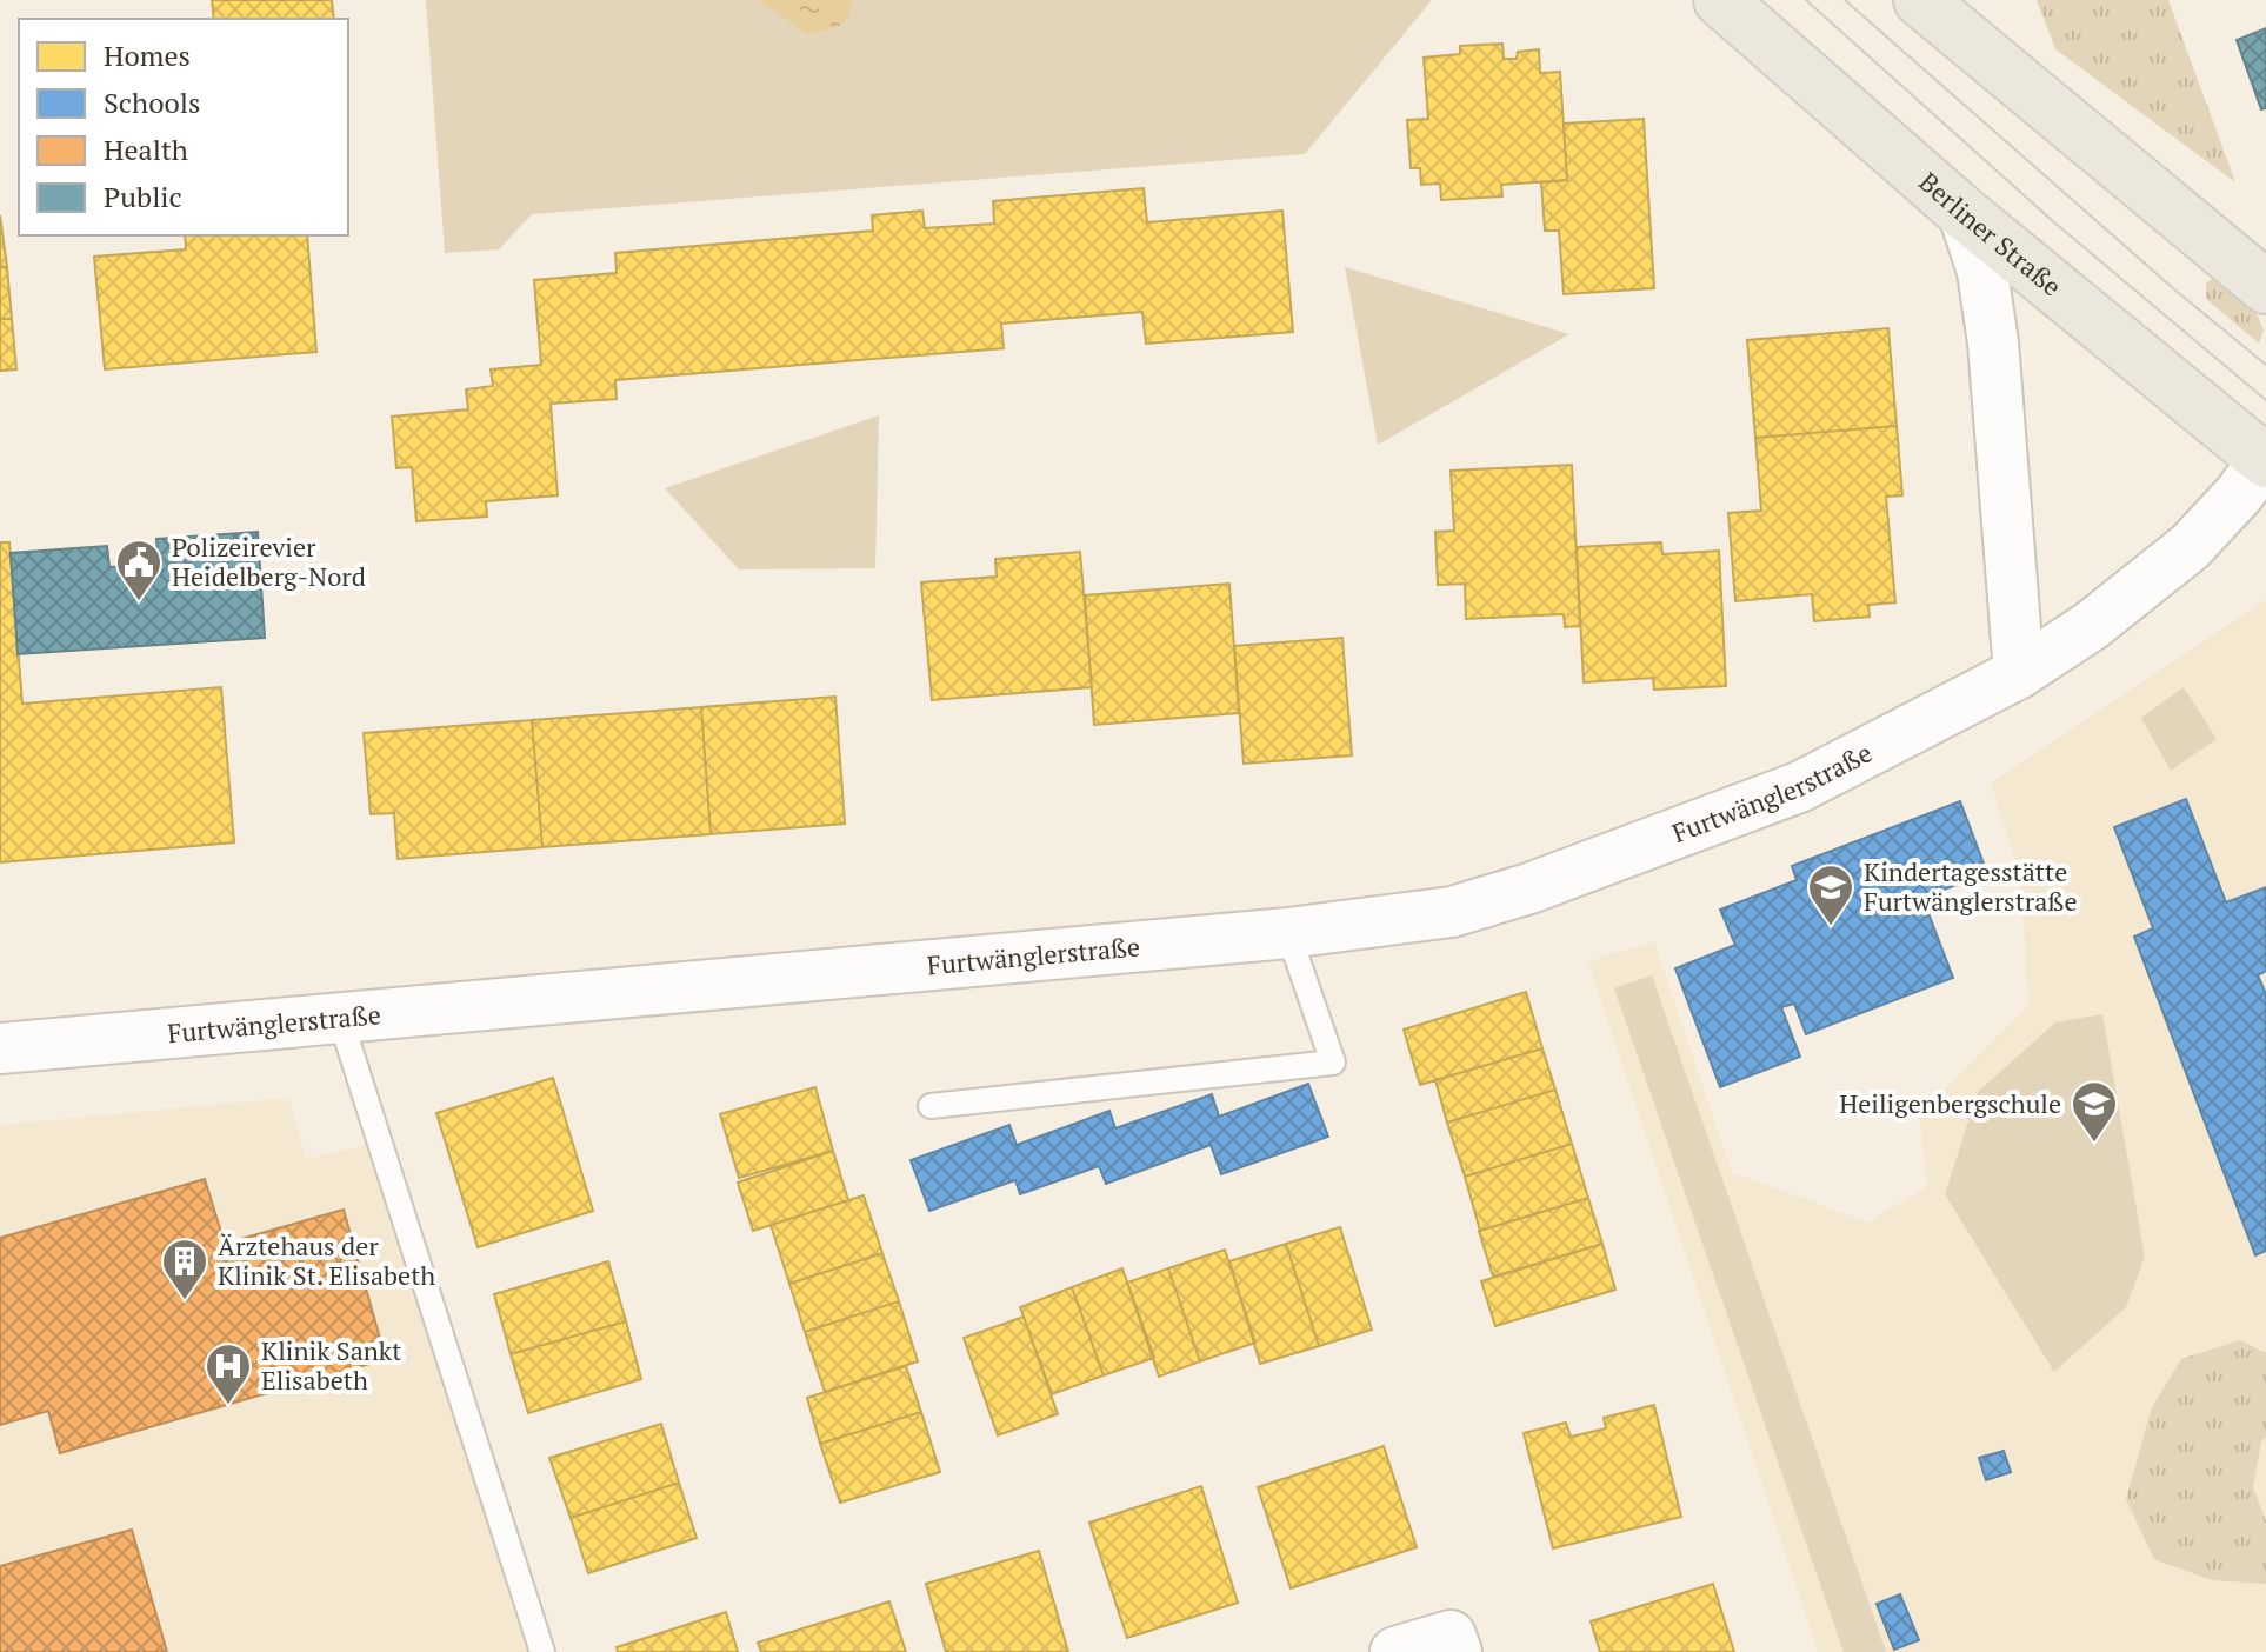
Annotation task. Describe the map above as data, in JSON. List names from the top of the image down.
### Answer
{
  "streets": {
    "main road": ["Berliner Straße"],
    "street": ["Furtwänglerstraße"]
  },
  "crossings": [
    ["Berliner Straße", "Furtwänglerstraße"]
  ],
  "places": {
    "public building": ["Polizeirevier Heidelberg-Nord"],
    "school or university": ["Kindertagesstätte Furtwänglerstraße", "Heiligenbergschule"],
    "building": ["Ärztehaus der Klinik St. Elisabeth"],
    "hospital": ["Klinik Sankt Elisabeth"]
  },
  "legend": [
    "Homes",
    "Schools",
    "Health",
    "Public"
  ]
}
